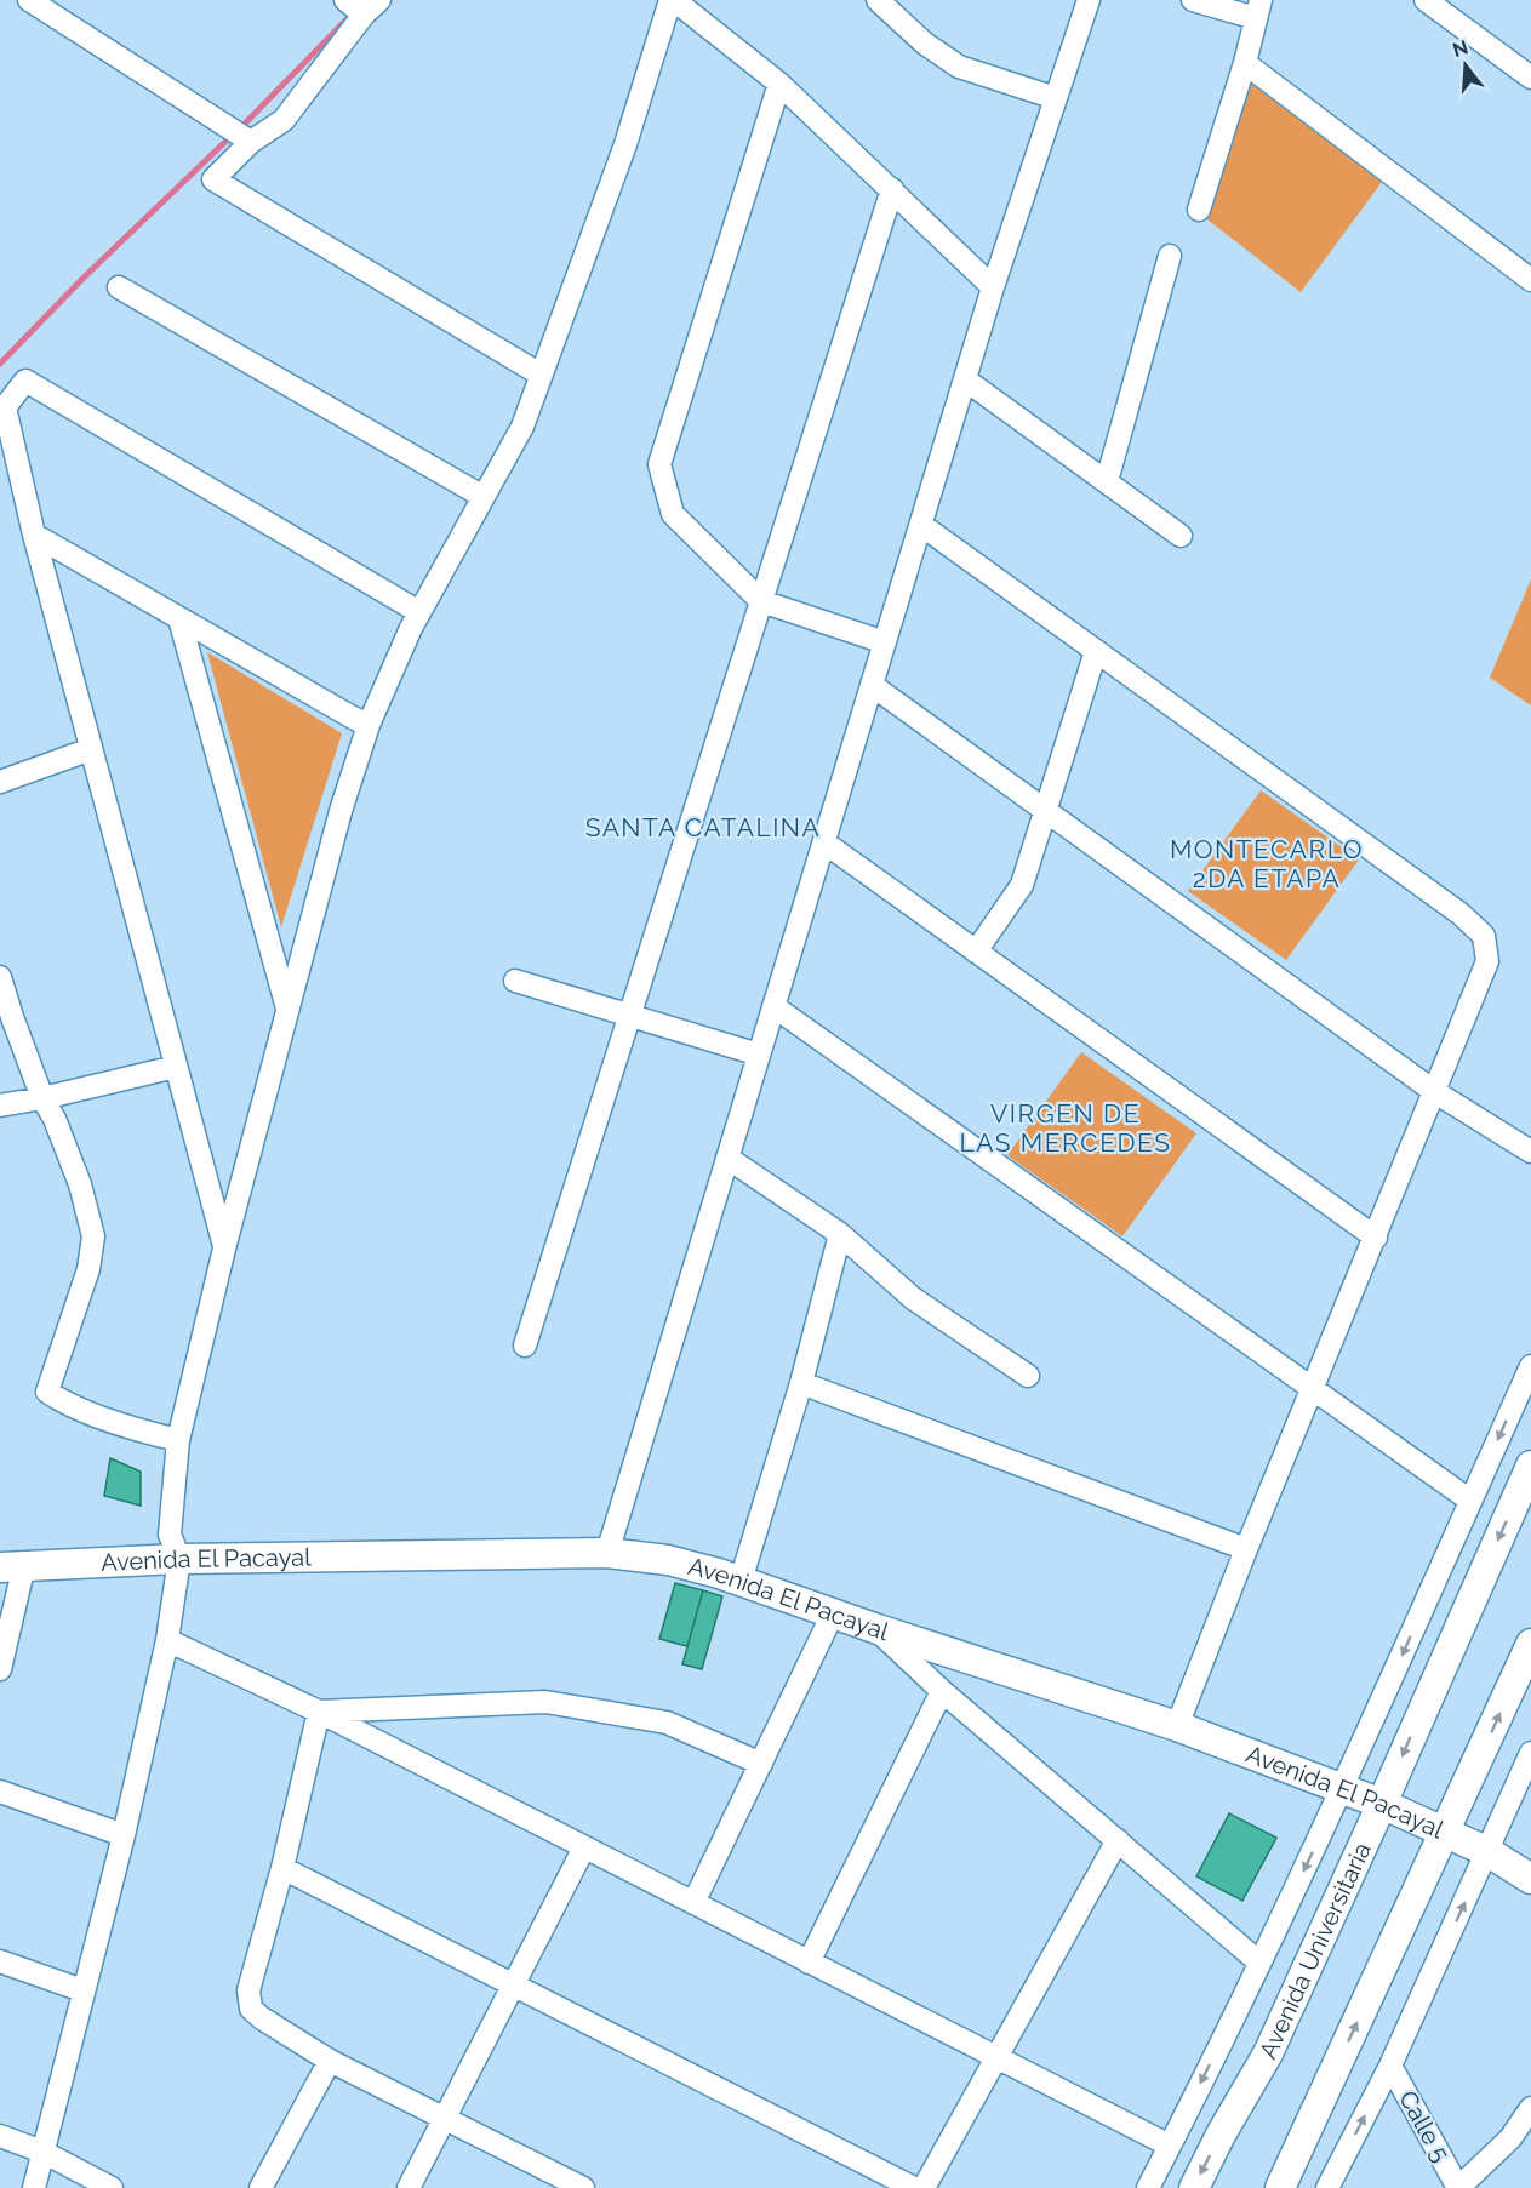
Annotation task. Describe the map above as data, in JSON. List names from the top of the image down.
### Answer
{
  "streets": {
    "street": ["Avenida El Pacayal", "Avenida Universitaria", "Calle 5"]
  },
  "crossings": [
    ["Avenida El Pacayal", "Avenida Universitaria"]
  ],
  "districts": ["SANTA CATALINA", "MONTECARLO 2DA ETAPA", "VIRGEN DE LAS MERCEDES"],
  "north": "top"
}
